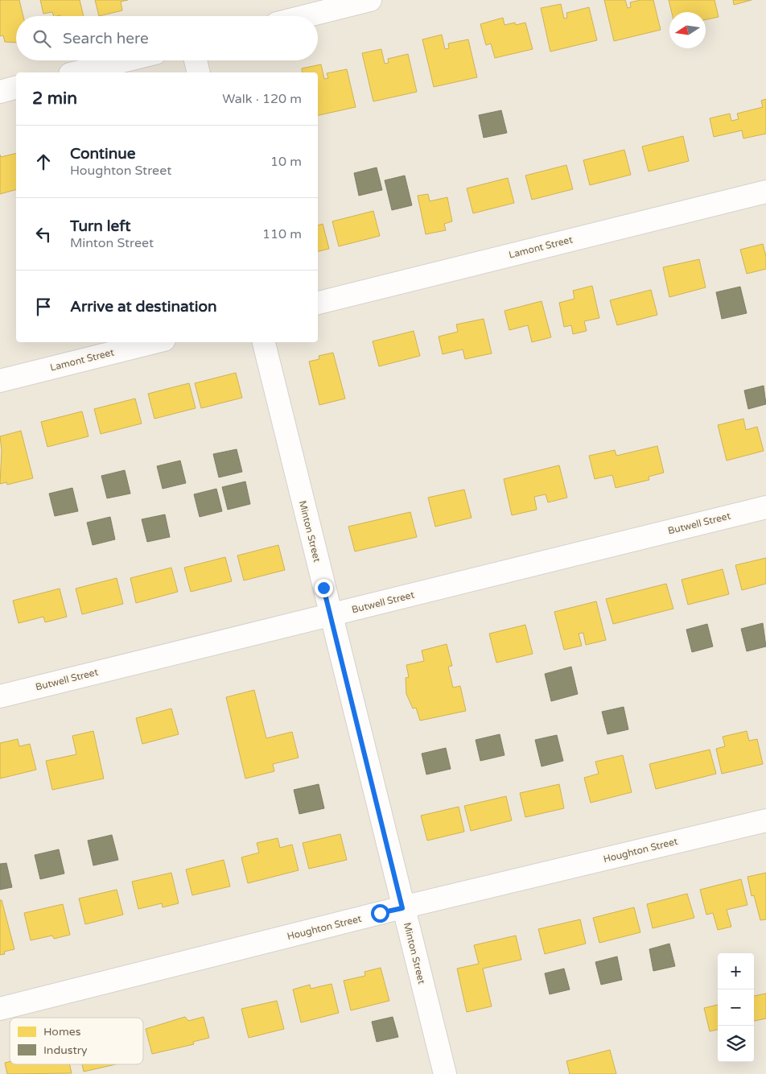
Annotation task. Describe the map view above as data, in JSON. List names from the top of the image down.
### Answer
{
  "streets": {
    "street": [
      "Lamont Street",
      "Butwell Street",
      "Minton Street",
      "Houghton Street"
    ]
  },
  "crossings": [
    ["Butwell Street", "Minton Street"],
    ["Minton Street", "Houghton Street"]
  ],
  "legend": ["Homes", "Industry"],
  "north": "left",
  "page": {
    "search": "Search here",
    "heading": ["2 min", "Walk · 120 m"],
    "list": [
      ["Continue", "Houghton Street", "10 m"],
      ["Turn left", "Minton Street", "110 m"],
      "Arrive at destination"
    ],
    "map_buttons": ["+", "−"]
  }
}
